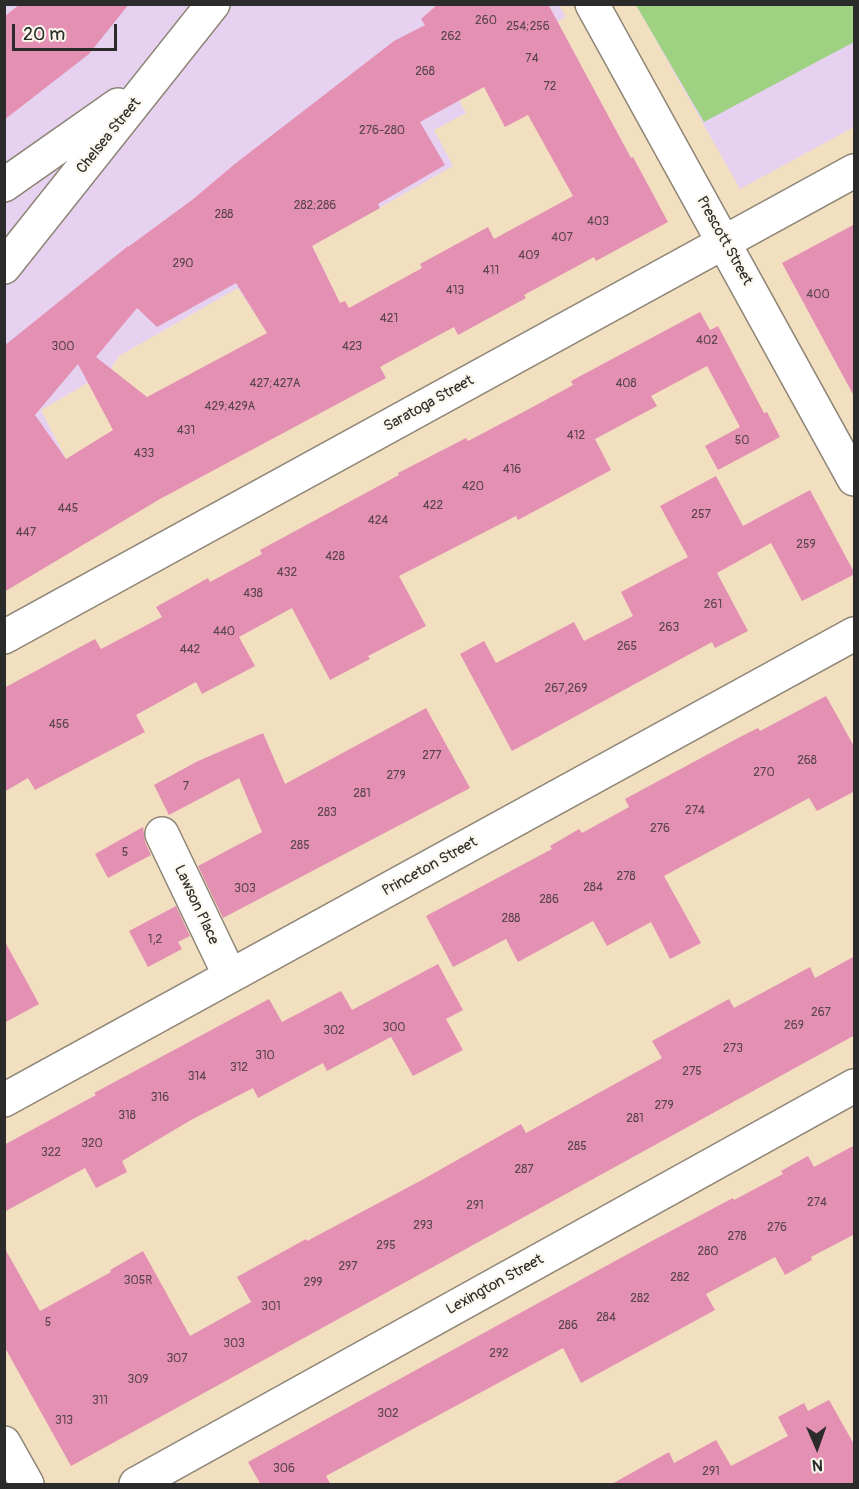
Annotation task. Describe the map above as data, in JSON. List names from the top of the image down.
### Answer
{
  "streets": {
    "street": [
      "Chelsea Street",
      "Prescott Street",
      "Saratoga Street",
      "Princeton Street",
      "Lawson Place",
      "Lexington Street"
    ]
  },
  "crossings": [
    ["Prescott Street", "Saratoga Street"],
    ["Princeton Street", "Lawson Place"]
  ],
  "house_numbers": [
    "260",
    "254;256",
    "262",
    "74",
    "268",
    "72",
    "276-280",
    "282;286",
    "288",
    "403",
    "407",
    "409",
    "290",
    "411",
    "413",
    "400",
    "421",
    "402",
    "300",
    "423",
    "427;427A",
    "408",
    "429;429A",
    "431",
    "412",
    "50",
    "433",
    "416",
    "420",
    "422",
    "445",
    "257",
    "424",
    "447",
    "259",
    "428",
    "432",
    "438",
    "261",
    "263",
    "440",
    "265",
    "442",
    "267,269",
    "456",
    "277",
    "268",
    "270",
    "279",
    "7",
    "281",
    "274",
    "283",
    "276",
    "285",
    "5",
    "278",
    "284",
    "303",
    "286",
    "288",
    "1,2",
    "267",
    "269",
    "300",
    "302",
    "273",
    "310",
    "312",
    "275",
    "314",
    "316",
    "279",
    "318",
    "281",
    "320",
    "285",
    "322",
    "287",
    "274",
    "291",
    "293",
    "276",
    "278",
    "295",
    "280",
    "297",
    "282",
    "305R",
    "299",
    "282",
    "301",
    "284",
    "5",
    "286",
    "303",
    "292",
    "307",
    "309",
    "311",
    "302",
    "313",
    "306",
    "291"
  ],
  "scale_bar": "20 m",
  "north": "bottom"
}
